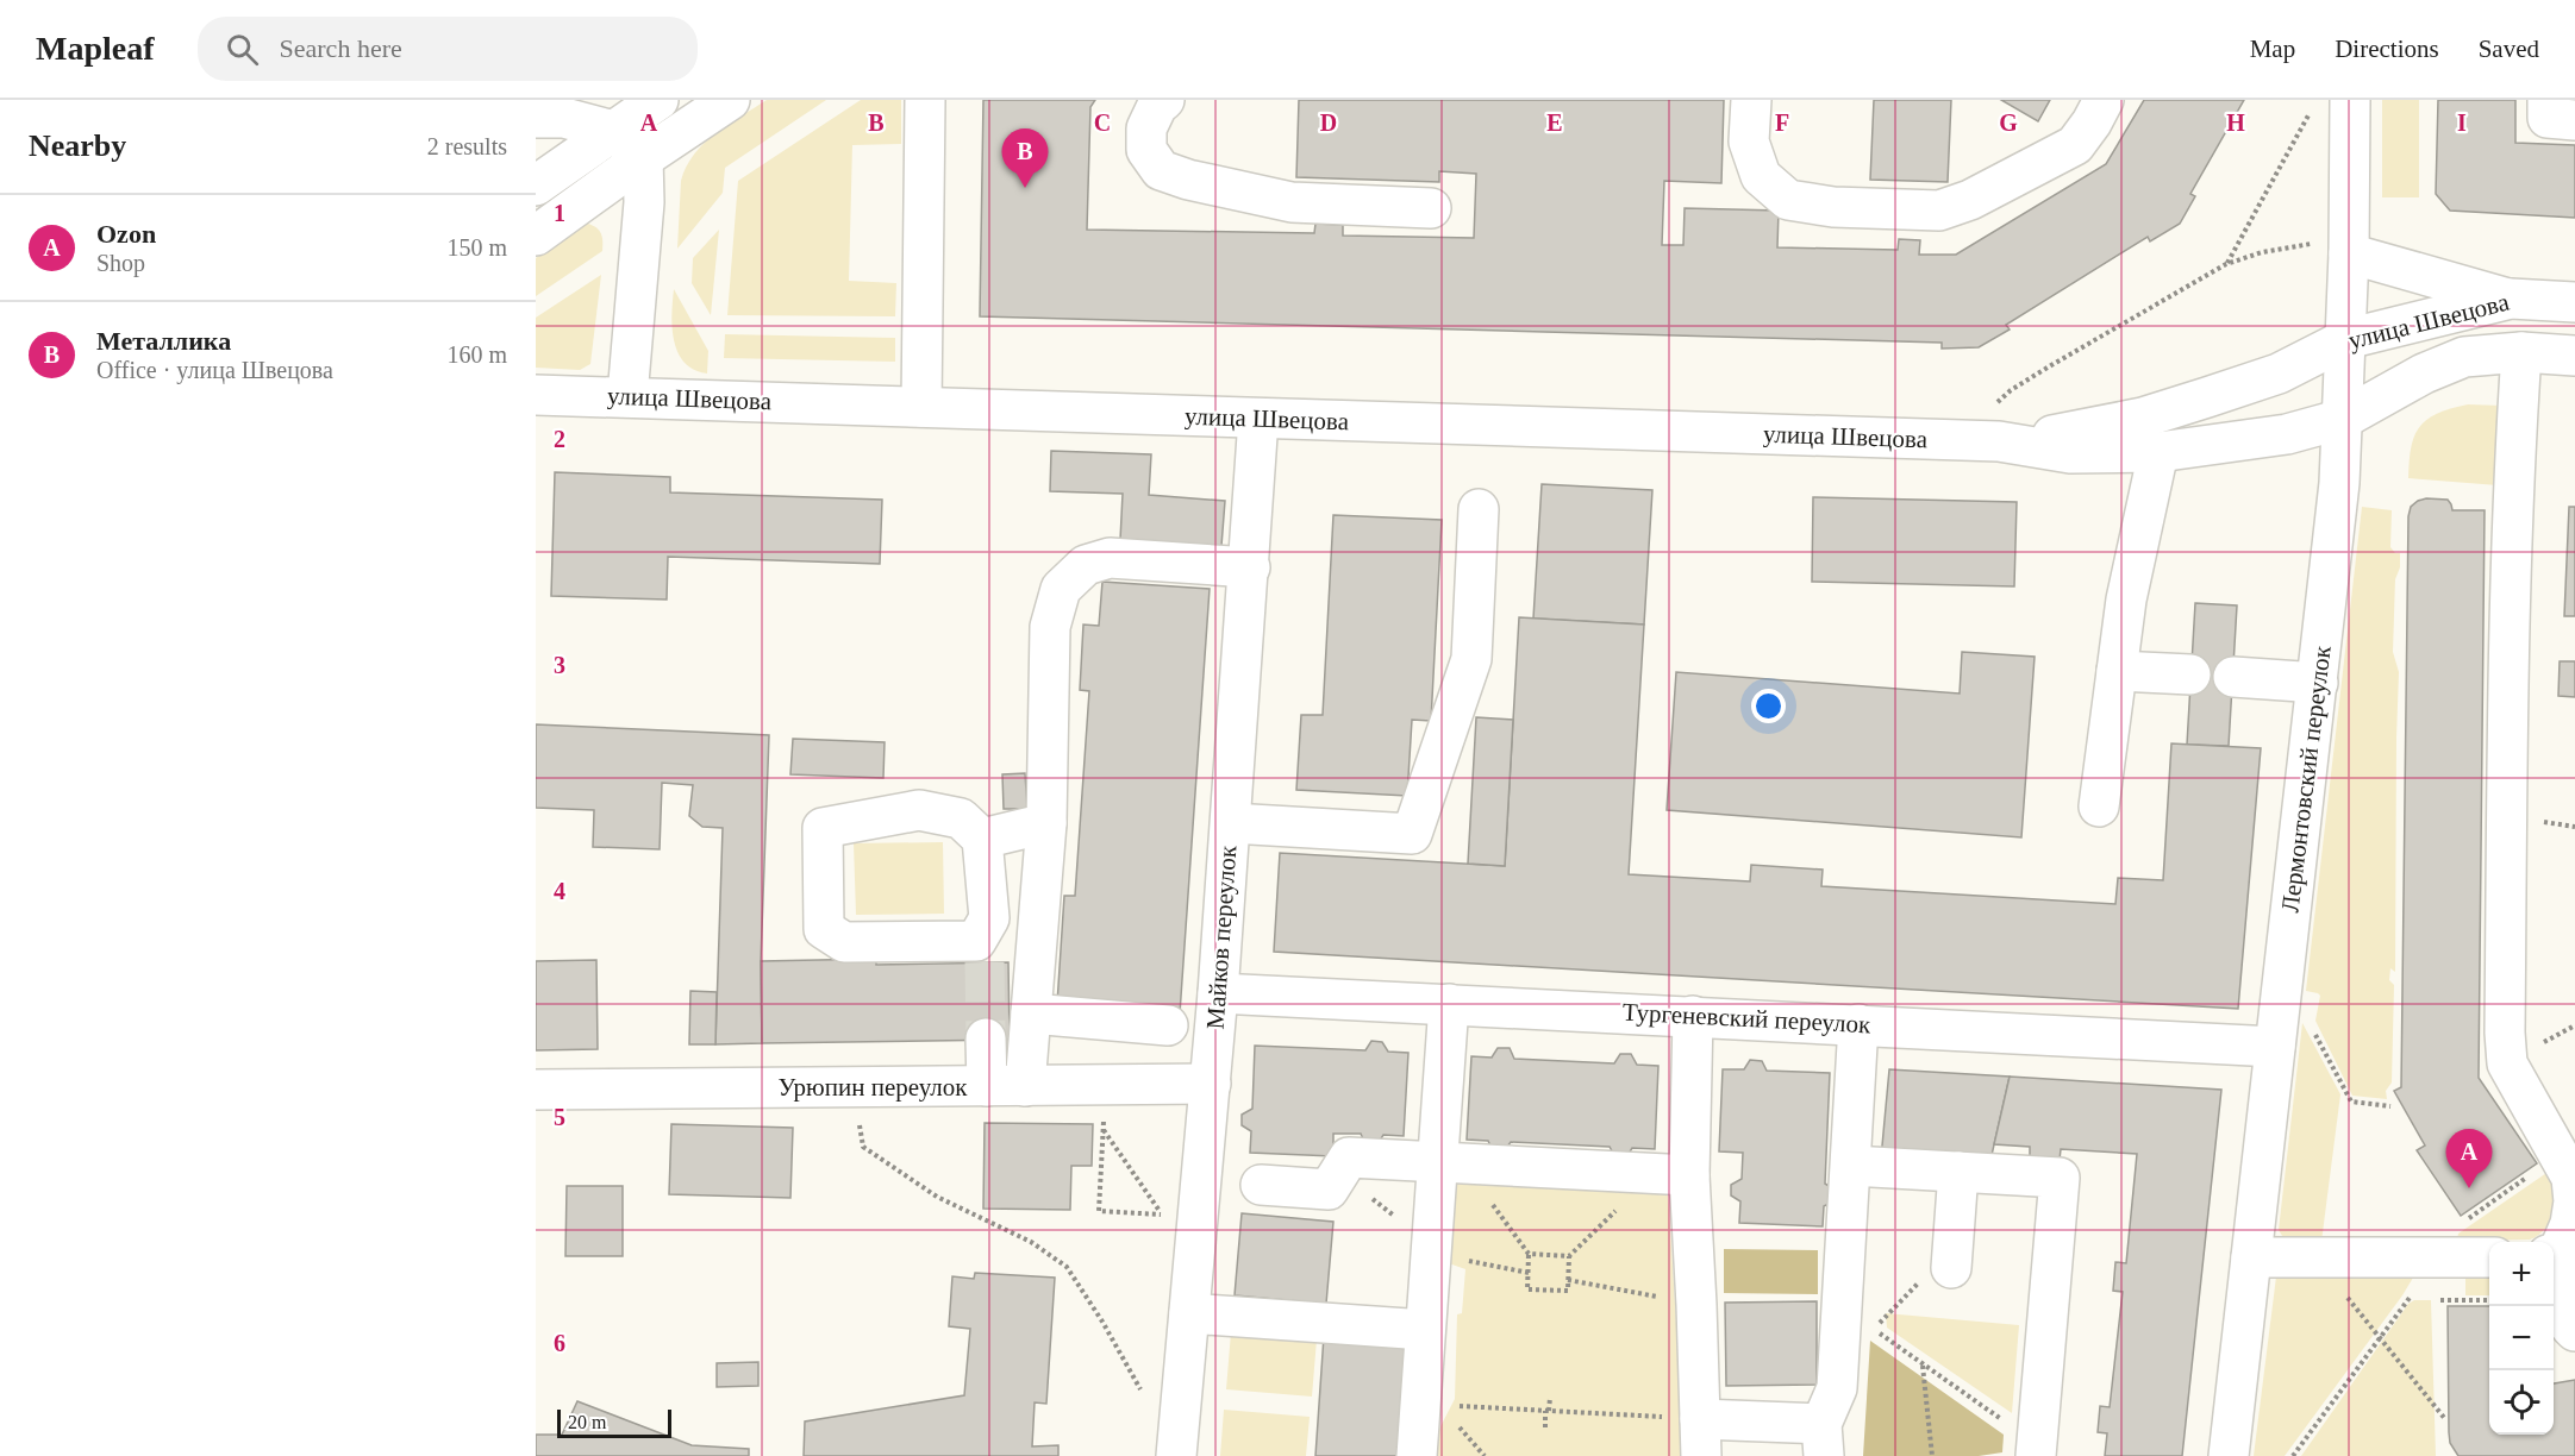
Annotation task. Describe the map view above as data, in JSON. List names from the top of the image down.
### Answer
{
  "streets": {
    "street": [
      "улица Швецова",
      "Лермонтовский переулок",
      "Майков переулок",
      "Тургеневский переулок",
      "Урюпин переулок"
    ]
  },
  "crossings": [
    ["улица Швецова", "Лермонтовский переулок"],
    ["улица Швецова", "Майков переулок"],
    ["Лермонтовский переулок", "Тургеневский переулок"],
    ["Майков переулок", "Тургеневский переулок"],
    ["Майков переулок", "Урюпин переулок"]
  ],
  "scale_bar": "20 m",
  "page": {
    "header": "Mapleaf",
    "search": "Search here",
    "nav": ["Map", "Directions", "Saved"],
    "heading": ["Nearby", "2 results"],
    "pins": ["B", "A"],
    "list": [
      {
        "mark": "A",
        "name": "Ozon",
        "note": "Shop",
        "value": "150 m"
      },
      {
        "mark": "B",
        "name": "Металлика",
        "note": "Office · улица Швецова",
        "value": "160 m"
      }
    ],
    "map_buttons": ["+", "−"],
    "scale": "20 m"
  },
  "grid": {
    "columns": [
      "A",
      "B",
      "C",
      "D",
      "E",
      "F",
      "G",
      "H",
      "I"
    ],
    "rows": [
      "1",
      "2",
      "3",
      "4",
      "5",
      "6"
    ]
  }
}
